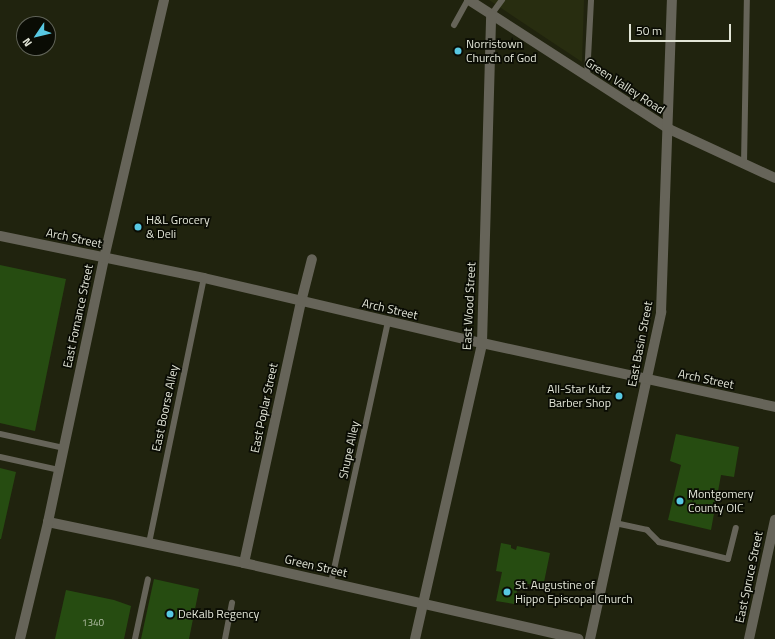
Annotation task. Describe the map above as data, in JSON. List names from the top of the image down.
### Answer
{
  "streets": {
    "street": [
      "Green Valley Road",
      "Arch Street",
      "East Wood Street",
      "East Fornance Street",
      "East Basin Street",
      "East Poplar Street",
      "Green Street",
      "East Spruce Street"
    ],
    "lane": ["East Boorse Alley", "Shupe Alley"]
  },
  "crossings": [
    ["Green Valley Road", "East Wood Street"],
    ["Green Valley Road", "East Basin Street"],
    ["Arch Street", "East Wood Street"],
    ["Arch Street", "East Fornance Street"],
    ["Arch Street", "East Basin Street"],
    ["Arch Street", "East Boorse Alley"],
    ["Arch Street", "East Poplar Street"],
    ["Arch Street", "Shupe Alley"],
    ["East Wood Street", "Green Street"],
    ["East Fornance Street", "Green Street"],
    ["East Boorse Alley", "Green Street"],
    ["East Poplar Street", "Green Street"],
    ["Shupe Alley", "Green Street"]
  ],
  "places": [
    "Norristown Church of God",
    "H&L Grocery & Deli",
    "All-Star Kutz Barber Shop",
    "Montgomery County OIC",
    "St. Augustine of Hippo Episcopal Church",
    "DeKalb Regency"
  ],
  "house_numbers": ["1340"],
  "scale_bar": "50 m",
  "north": "bottom left"
}
